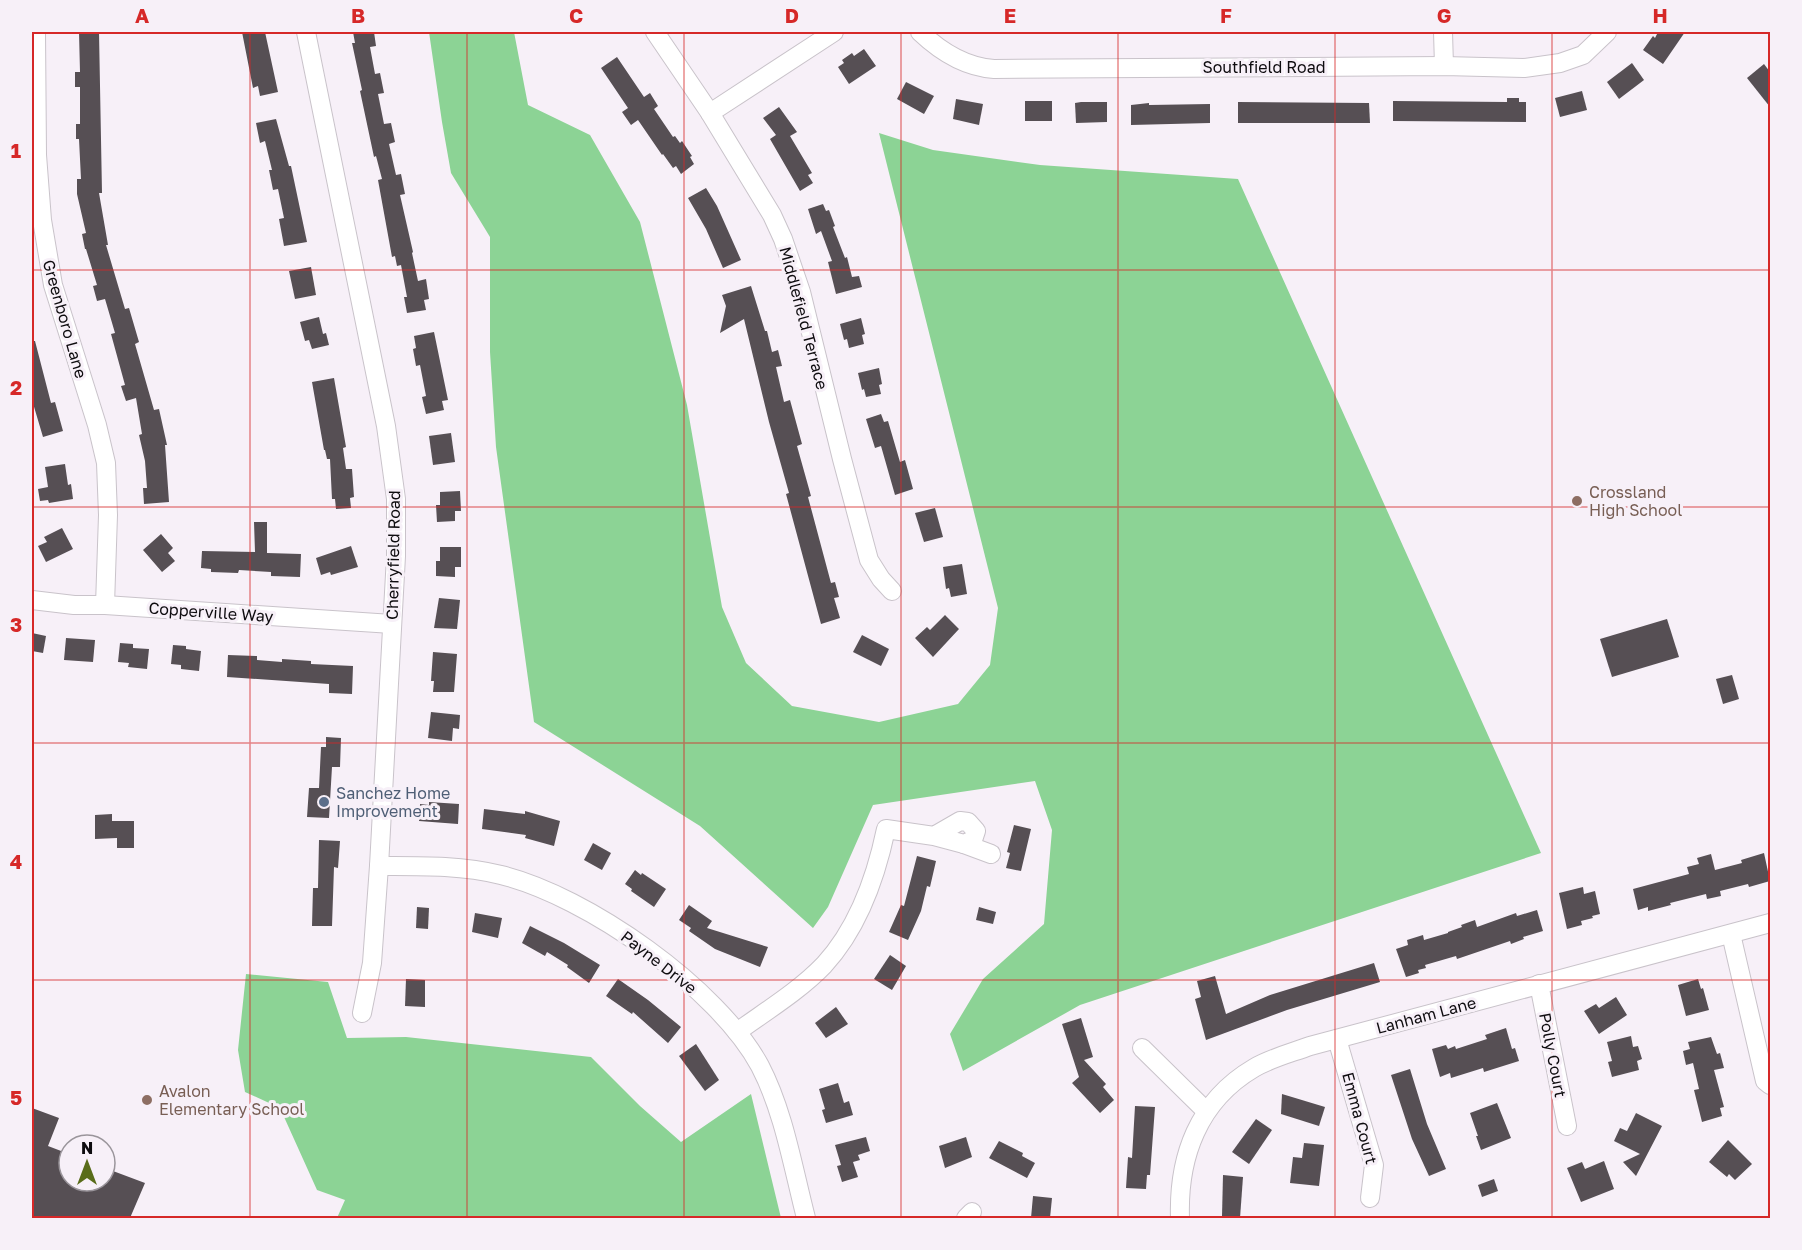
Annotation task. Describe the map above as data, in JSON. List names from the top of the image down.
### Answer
{
  "streets": {
    "street": [
      "Southfield Road",
      "Middlefield Terrace",
      "Greenboro Lane",
      "Cherryfield Road",
      "Copperville Way",
      "Payne Drive",
      "Lanham Lane",
      "Polly Court",
      "Emma Court"
    ]
  },
  "crossings": [
    ["Greenboro Lane", "Copperville Way"],
    ["Cherryfield Road", "Copperville Way"],
    ["Cherryfield Road", "Payne Drive"],
    ["Lanham Lane", "Polly Court"],
    ["Lanham Lane", "Emma Court"]
  ],
  "places": ["Crossland High School", "Sanchez Home Improvement", "Avalon Elementary School"],
  "north": "top",
  "grid": {
    "columns": [
      "A",
      "B",
      "C",
      "D",
      "E",
      "F",
      "G",
      "H"
    ],
    "rows": [
      "1",
      "2",
      "3",
      "4",
      "5"
    ]
  }
}
